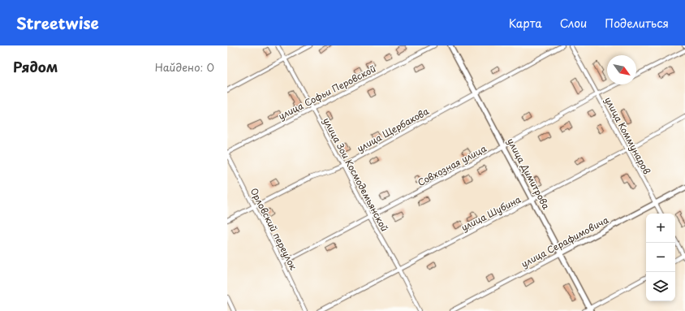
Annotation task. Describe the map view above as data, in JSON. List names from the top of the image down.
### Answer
{
  "streets": {
    "street": [
      "улица Софьи Перовской",
      "улица Щербакова",
      "улица Коммунаров",
      "Совхозная улица",
      "улица Димитрова",
      "улица Зои Космодемьянской",
      "улица Шубина",
      "Орловский переулок",
      "улица Серафимовича"
    ]
  },
  "crossings": [
    ["улица Софьи Перовской", "улица Зои Космодемьянской"],
    ["улица Софьи Перовской", "Орловский переулок"],
    ["улица Щербакова", "улица Димитрова"],
    ["улица Щербакова", "улица Зои Космодемьянской"],
    ["улица Щербакова", "Орловский переулок"],
    ["улица Коммунаров", "Совхозная улица"],
    ["улица Коммунаров", "улица Шубина"],
    ["улица Коммунаров", "улица Серафимовича"],
    ["Совхозная улица", "улица Димитрова"],
    ["Совхозная улица", "улица Зои Космодемьянской"],
    ["Совхозная улица", "Орловский переулок"],
    ["улица Димитрова", "улица Шубина"],
    ["улица Димитрова", "улица Серафимовича"],
    ["улица Зои Космодемьянской", "улица Шубина"]
  ],
  "north": "bottom right",
  "page": {
    "header": "Streetwise",
    "nav": ["Карта", "Слои", "Поделиться"],
    "heading": ["Рядом", "Найдено: 0"],
    "map_buttons": ["+", "−"]
  }
}
